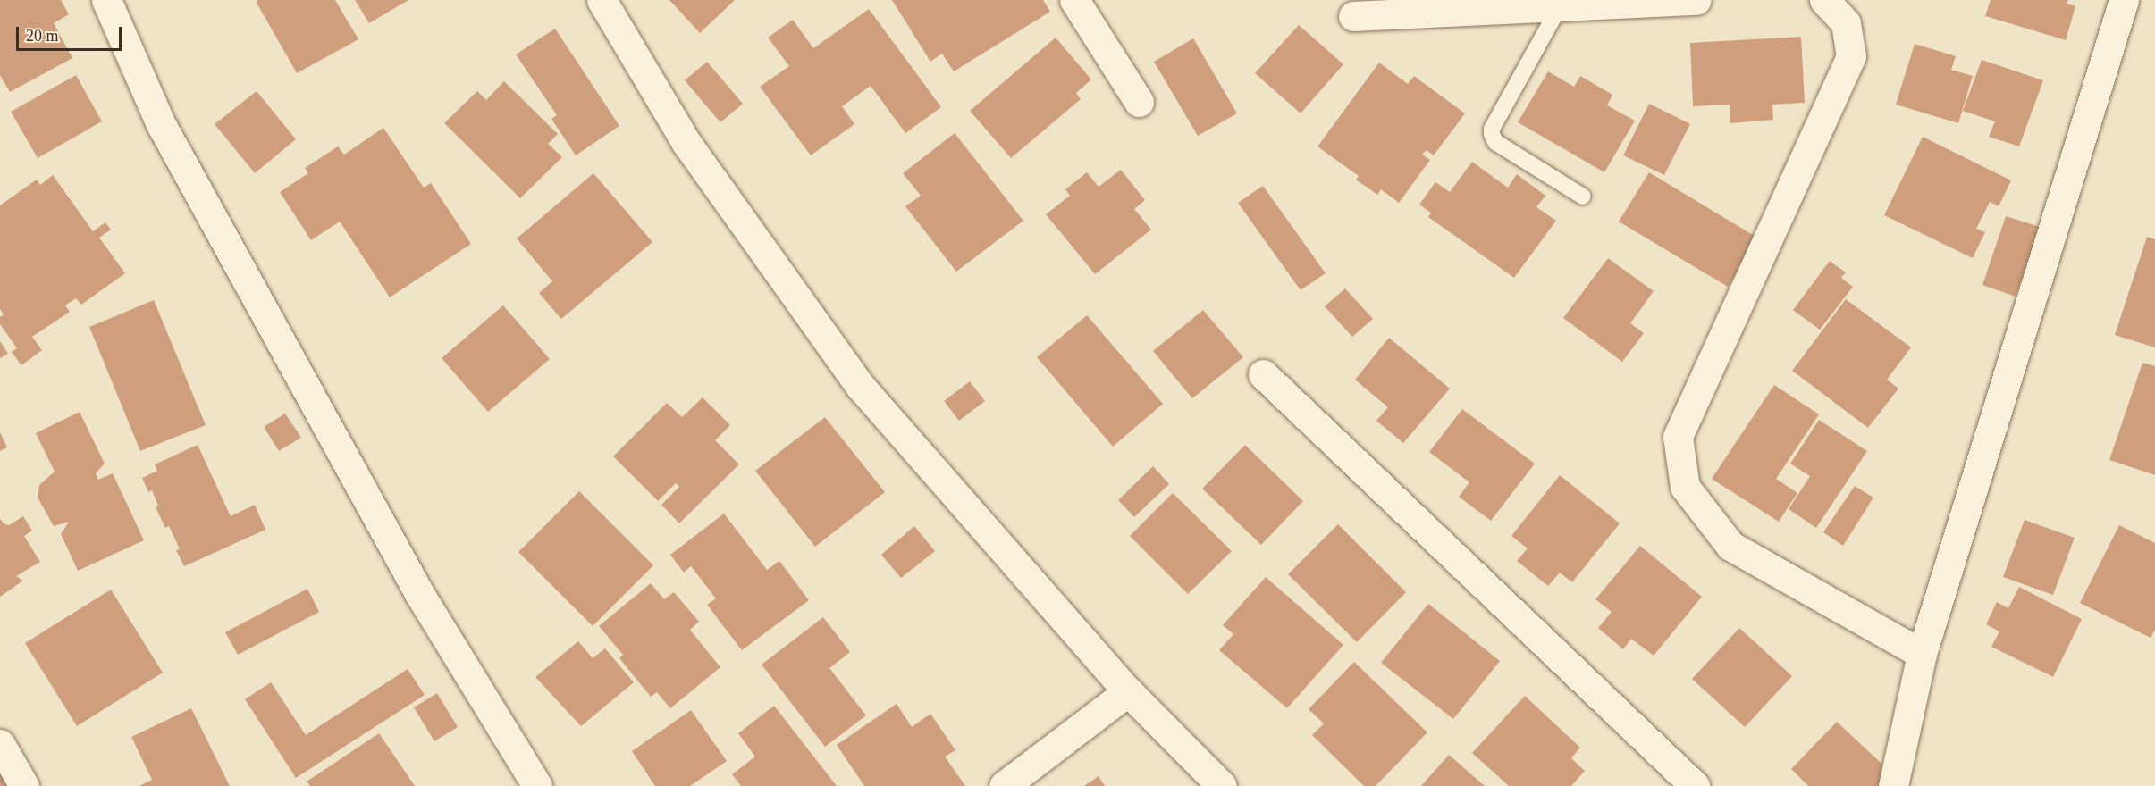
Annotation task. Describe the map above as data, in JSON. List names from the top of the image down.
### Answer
{
  "scale_bar": "20 m"
}
